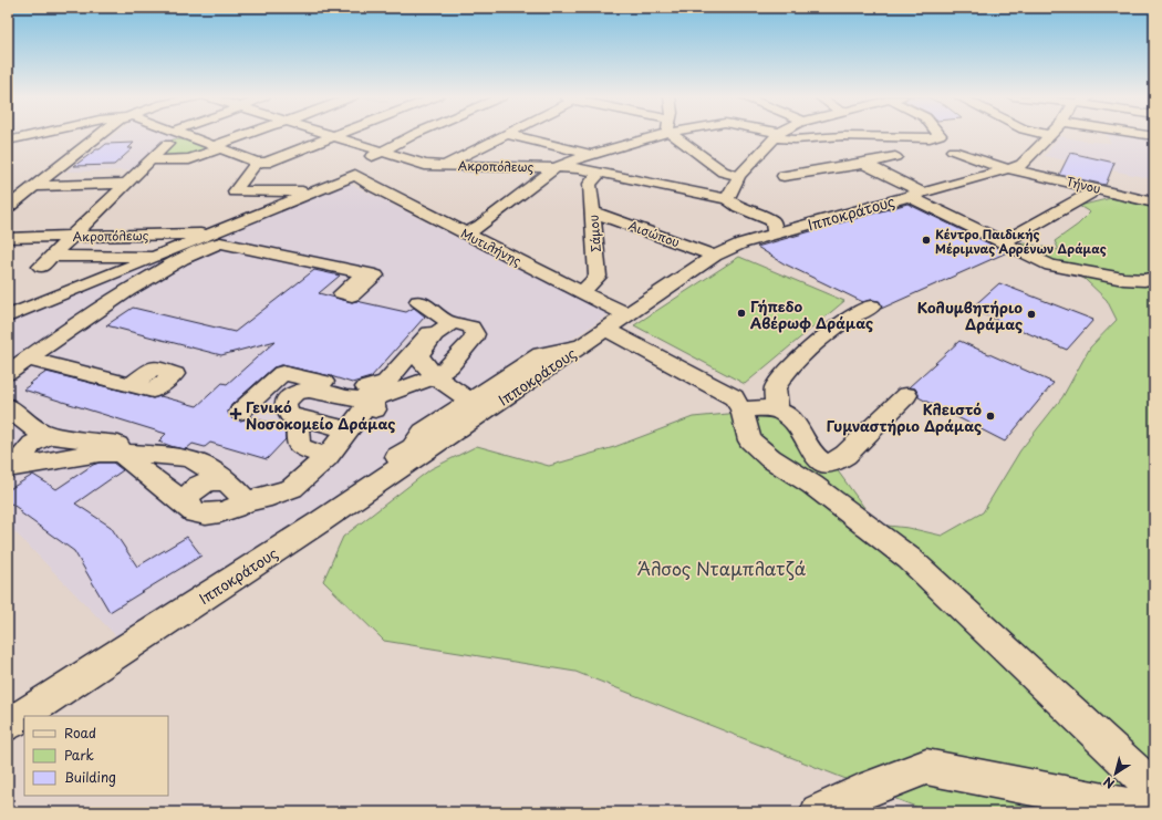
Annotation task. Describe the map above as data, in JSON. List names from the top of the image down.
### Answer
{
  "streets": {
    "street": [
      "Ακροπόλεως",
      "Τήνου",
      "Ιπποκράτους",
      "Σάμου",
      "Αισώπου",
      "Μυτιλήνης"
    ]
  },
  "crossings": [
    ["Ακροπόλεως", "Ιπποκράτους"],
    ["Ακροπόλεως", "Σάμου"],
    ["Τήνου", "Ιπποκράτους"],
    ["Ιπποκράτους", "Αισώπου"],
    ["Ιπποκράτους", "Μυτιλήνης"],
    ["Σάμου", "Αισώπου"],
    ["Σάμου", "Μυτιλήνης"]
  ],
  "parks": ["Άλσος Νταμπλατζά"],
  "places": {
    "other": [
      "Κέντρο Παιδικής Μέριμνας Αρρένων Δράμας",
      "Γήπεδο Αβέρωφ Δράμας",
      "Κολυμβητήριο Δράμας",
      "Κλειστό Γυμναστήριο Δράμας"
    ],
    "health": ["Γενικό Νοσοκομείο Δράμας"]
  },
  "legend": ["Road", "Park", "Building"],
  "north": "bottom left"
}
